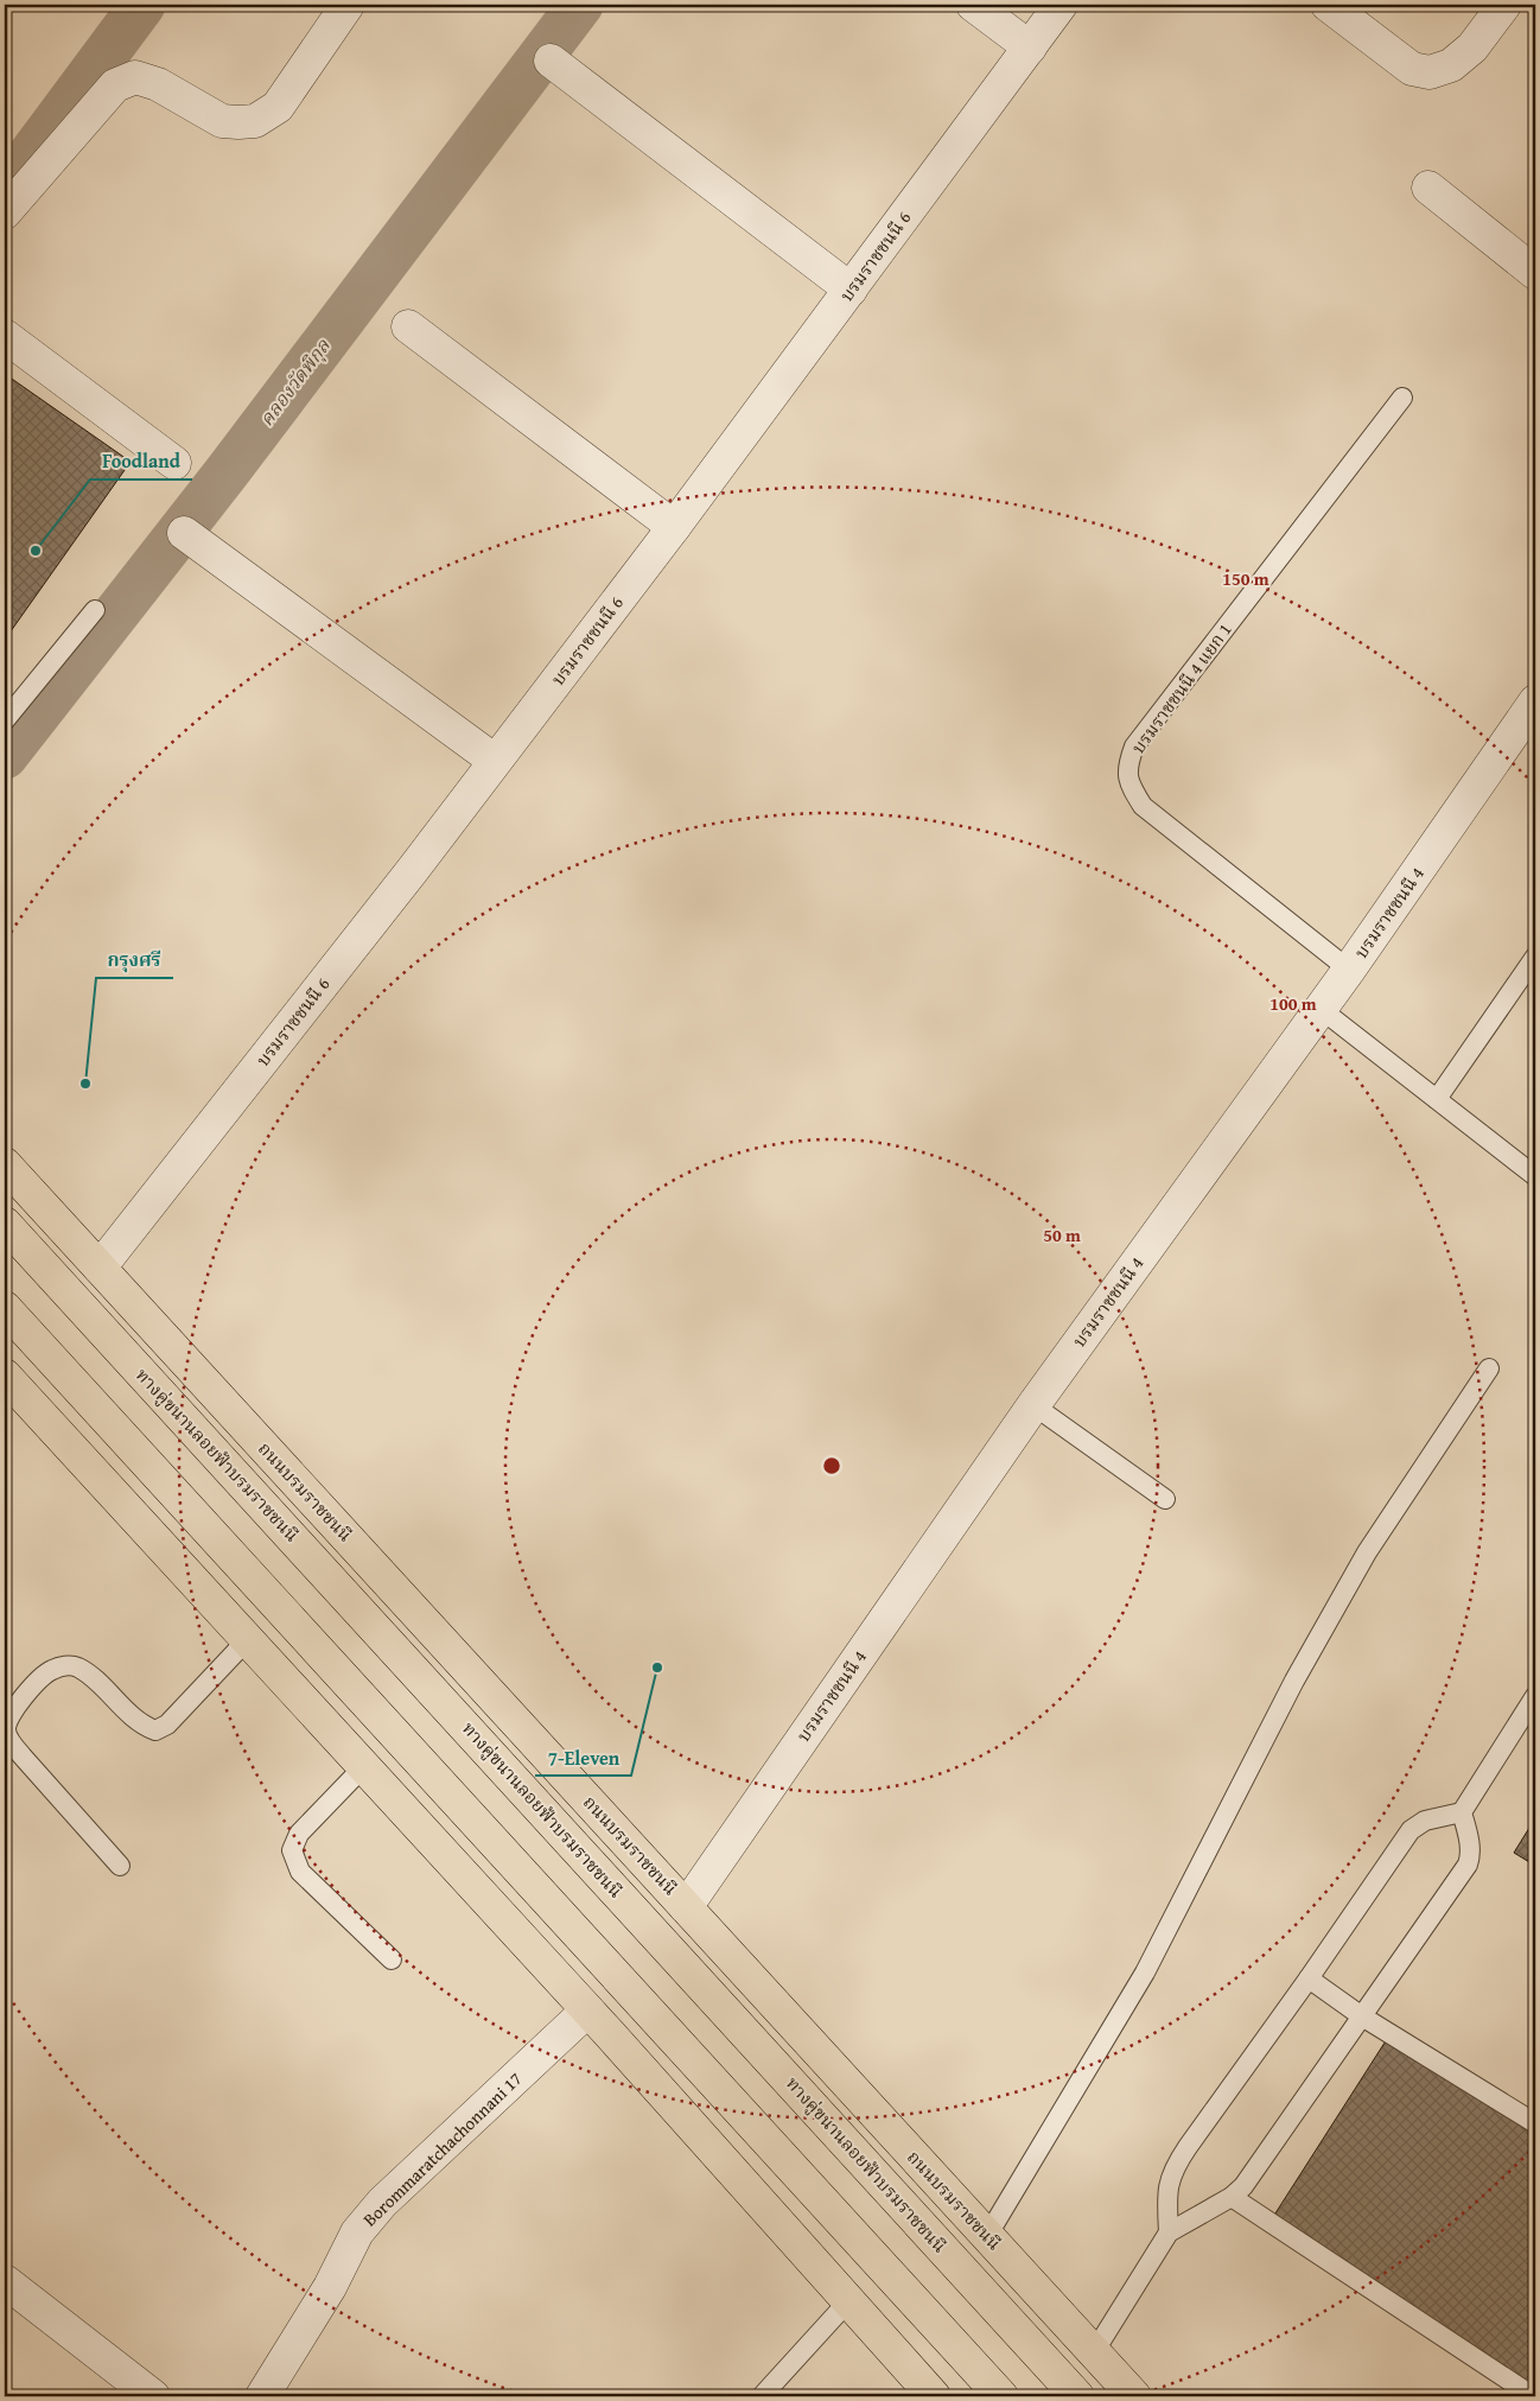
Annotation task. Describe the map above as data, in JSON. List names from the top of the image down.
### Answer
{
  "streets": {
    "main road": ["ทางคู่ขนานลอยฟ้าบรมราชชนนี", "ถนนบรมราชชนนี"],
    "street": ["บรมราชชนนี 6", "บรมราชชนนี 4", "Borommaratchachonnani 17"],
    "lane": ["บรมราชชนนี 4 แยก 1"]
  },
  "crossings": [
    ["บรมราชชนนี 6", "ถนนบรมราชชนนี"],
    ["บรมราชชนนี 4 แยก 1", "บรมราชชนนี 4"],
    ["บรมราชชนนี 4", "ถนนบรมราชชนนี"]
  ],
  "water": ["คลองวัดพิกุล"],
  "places": ["Foodland", "กรุงศรี", "7-Eleven"],
  "rings": ["150 m", "100 m", "50 m"]
}
